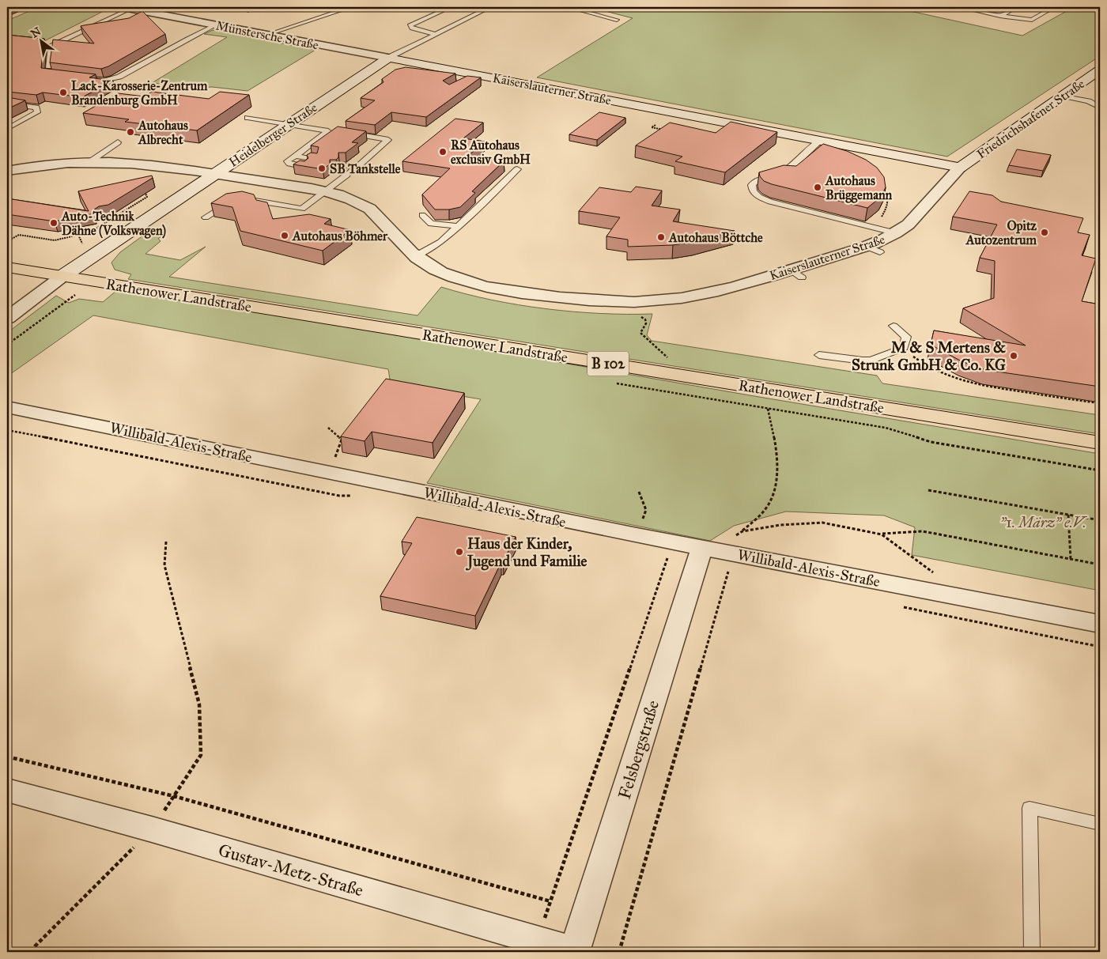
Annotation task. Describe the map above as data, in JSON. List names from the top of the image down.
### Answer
{
  "streets": {
    "main road": ["Rathenower Landstraße", "B 102"],
    "street": [
      "Münstersche Straße",
      "Kaiserslauterner Straße",
      "Friedrichshafener Straße",
      "Heidelberger Straße",
      "Willibald-Alexis-Straße",
      "Felsbergstraße",
      "Gustav-Metz-Straße"
    ]
  },
  "crossings": [
    ["Münstersche Straße", "Kaiserslauterner Straße"],
    ["Münstersche Straße", "Heidelberger Straße"],
    ["Kaiserslauterner Straße", "Friedrichshafener Straße"],
    ["Kaiserslauterner Straße", "Heidelberger Straße"],
    ["Heidelberger Straße", "Rathenower Landstraße"],
    ["Willibald-Alexis-Straße", "Felsbergstraße"],
    ["Felsbergstraße", "Gustav-Metz-Straße"]
  ],
  "parks": ["\"1. März\" e.V."],
  "places": [
    "Lack-Karosserie-Zentrum Brandenburg GmbH",
    "Autohaus Albrecht",
    "RS Autohaus exclusiv GmbH",
    "SB Tankstelle",
    "Autohaus Brüggemann",
    "Auto-Technik Dähne (Volkswagen)",
    "Opitz Autozentrum",
    "Autohaus Böhmer",
    "Autohaus Böttche",
    "M & S Mertens & Strunk GmbH & Co. KG",
    "Haus der Kinder, Jugend und Familie"
  ],
  "north": "top left"
}
